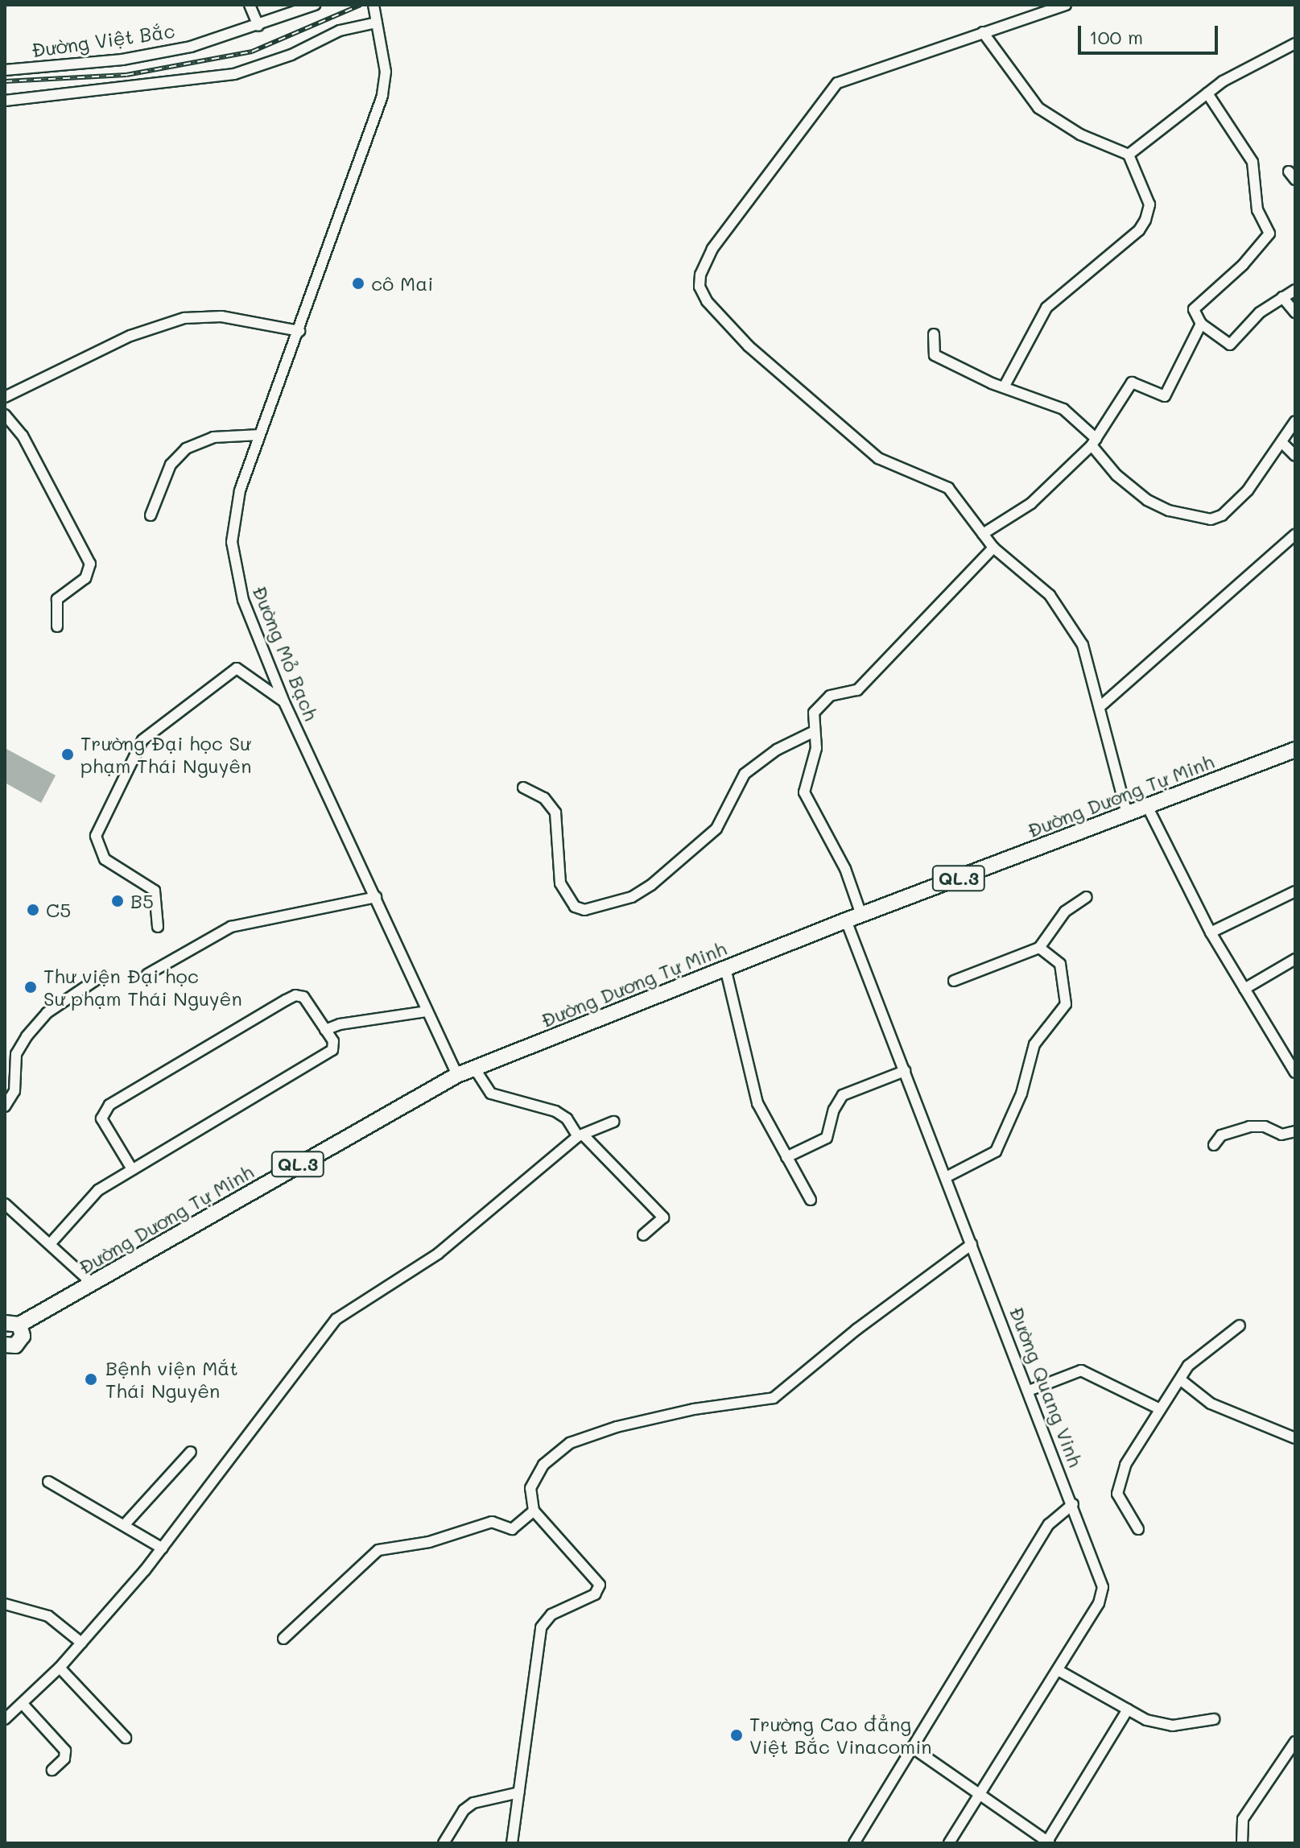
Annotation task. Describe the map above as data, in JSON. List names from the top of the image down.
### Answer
{
  "streets": {
    "highway": ["Đường Dương Tự Minh", "QL.3"],
    "street": ["Đường Việt Bắc", "Đường Mỏ Bạch", "Đường Quang Vinh"]
  },
  "crossings": [
    ["Đường Mỏ Bạch", "Đường Dương Tự Minh"],
    ["Đường Dương Tự Minh", "QL.3"],
    ["Đường Dương Tự Minh", "Đường Quang Vinh"]
  ],
  "places": [
    "cô Mai",
    "Trường Đại học Sư phạm Thái Nguyên",
    "B5",
    "C5",
    "Thư viện Đại học Sư phạm Thái Nguyên",
    "Bệnh viện Mắt Thái Nguyên",
    "Trường Cao đẳng Việt Bắc Vinacomin"
  ],
  "scale_bar": "100 m"
}
